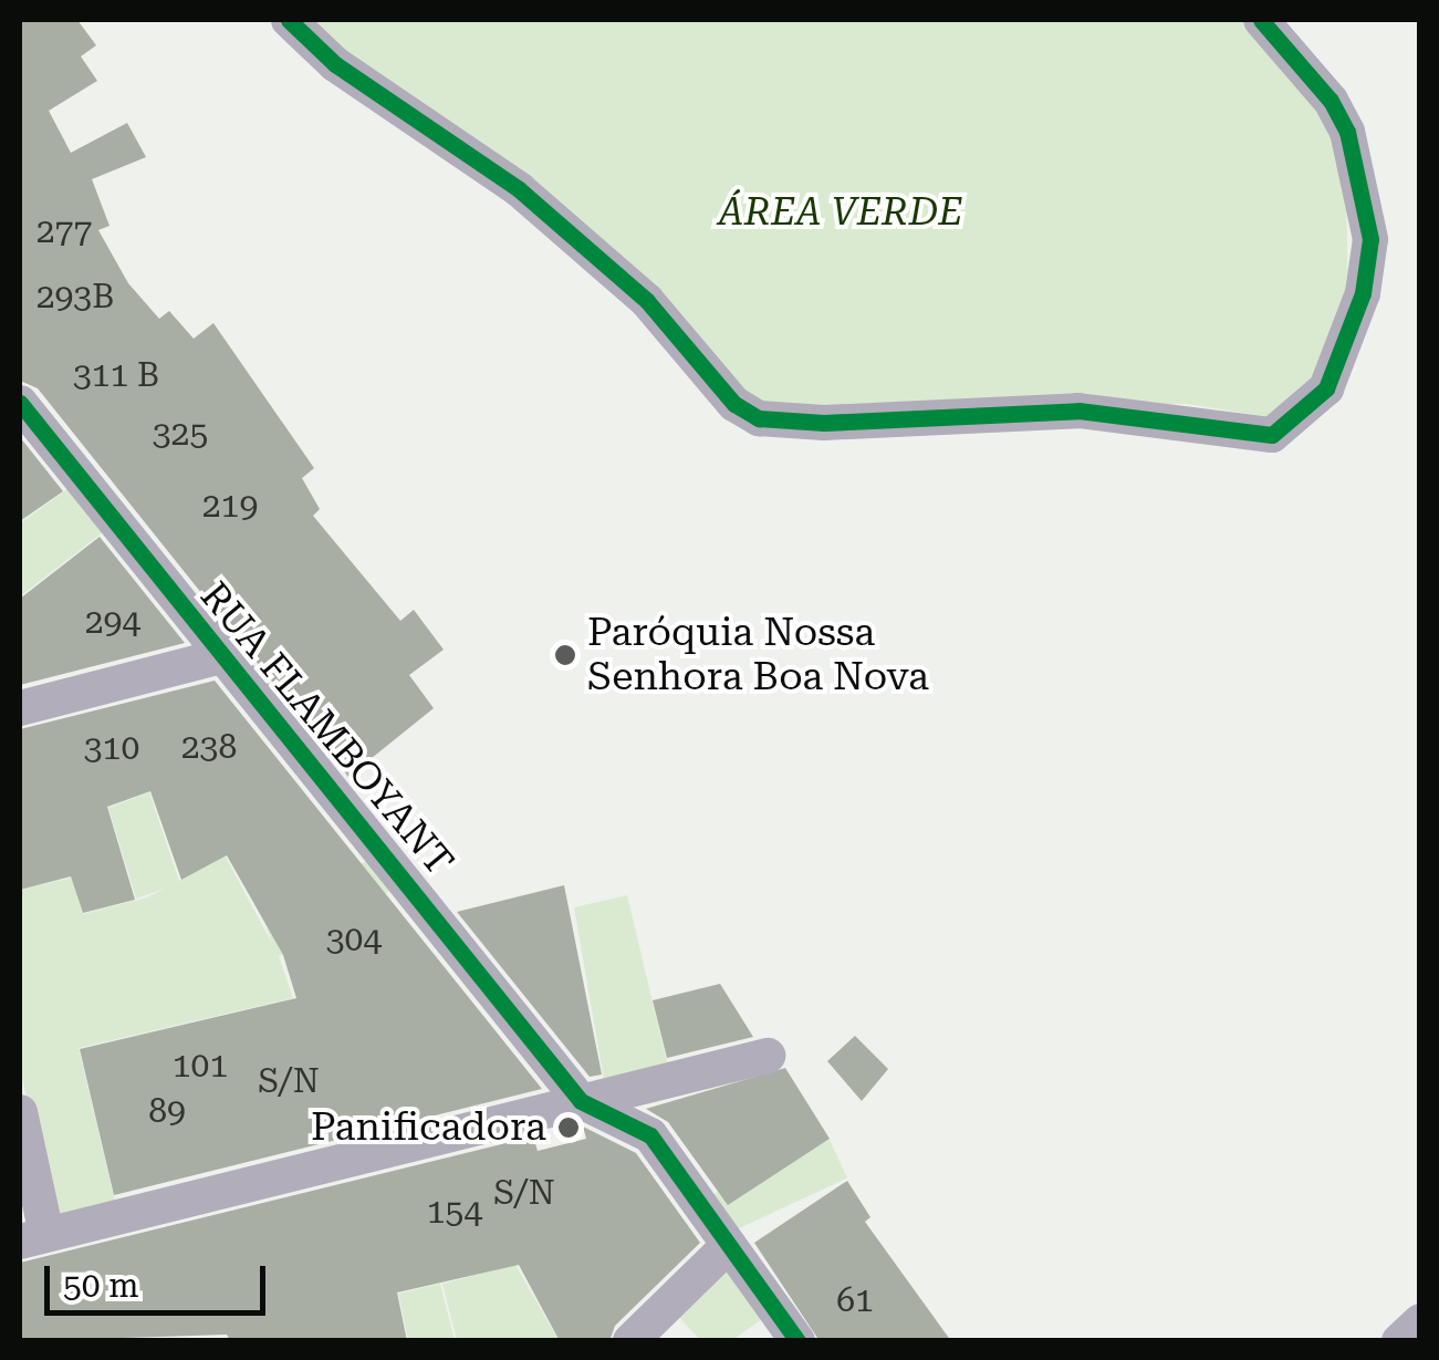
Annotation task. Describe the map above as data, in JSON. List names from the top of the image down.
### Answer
{
  "streets": {
    "street": ["RUA FLAMBOYANT"]
  },
  "parks": ["ÁREA VERDE"],
  "places": ["Paróquia Nossa Senhora Boa Nova", "Panificadora"],
  "house_numbers": [
    "277",
    "293B",
    "311 B",
    "325",
    "219",
    "294",
    "238",
    "310",
    "304",
    "101",
    "S/N",
    "89",
    "S/N",
    "154",
    "61"
  ],
  "scale_bar": "50 m"
}
